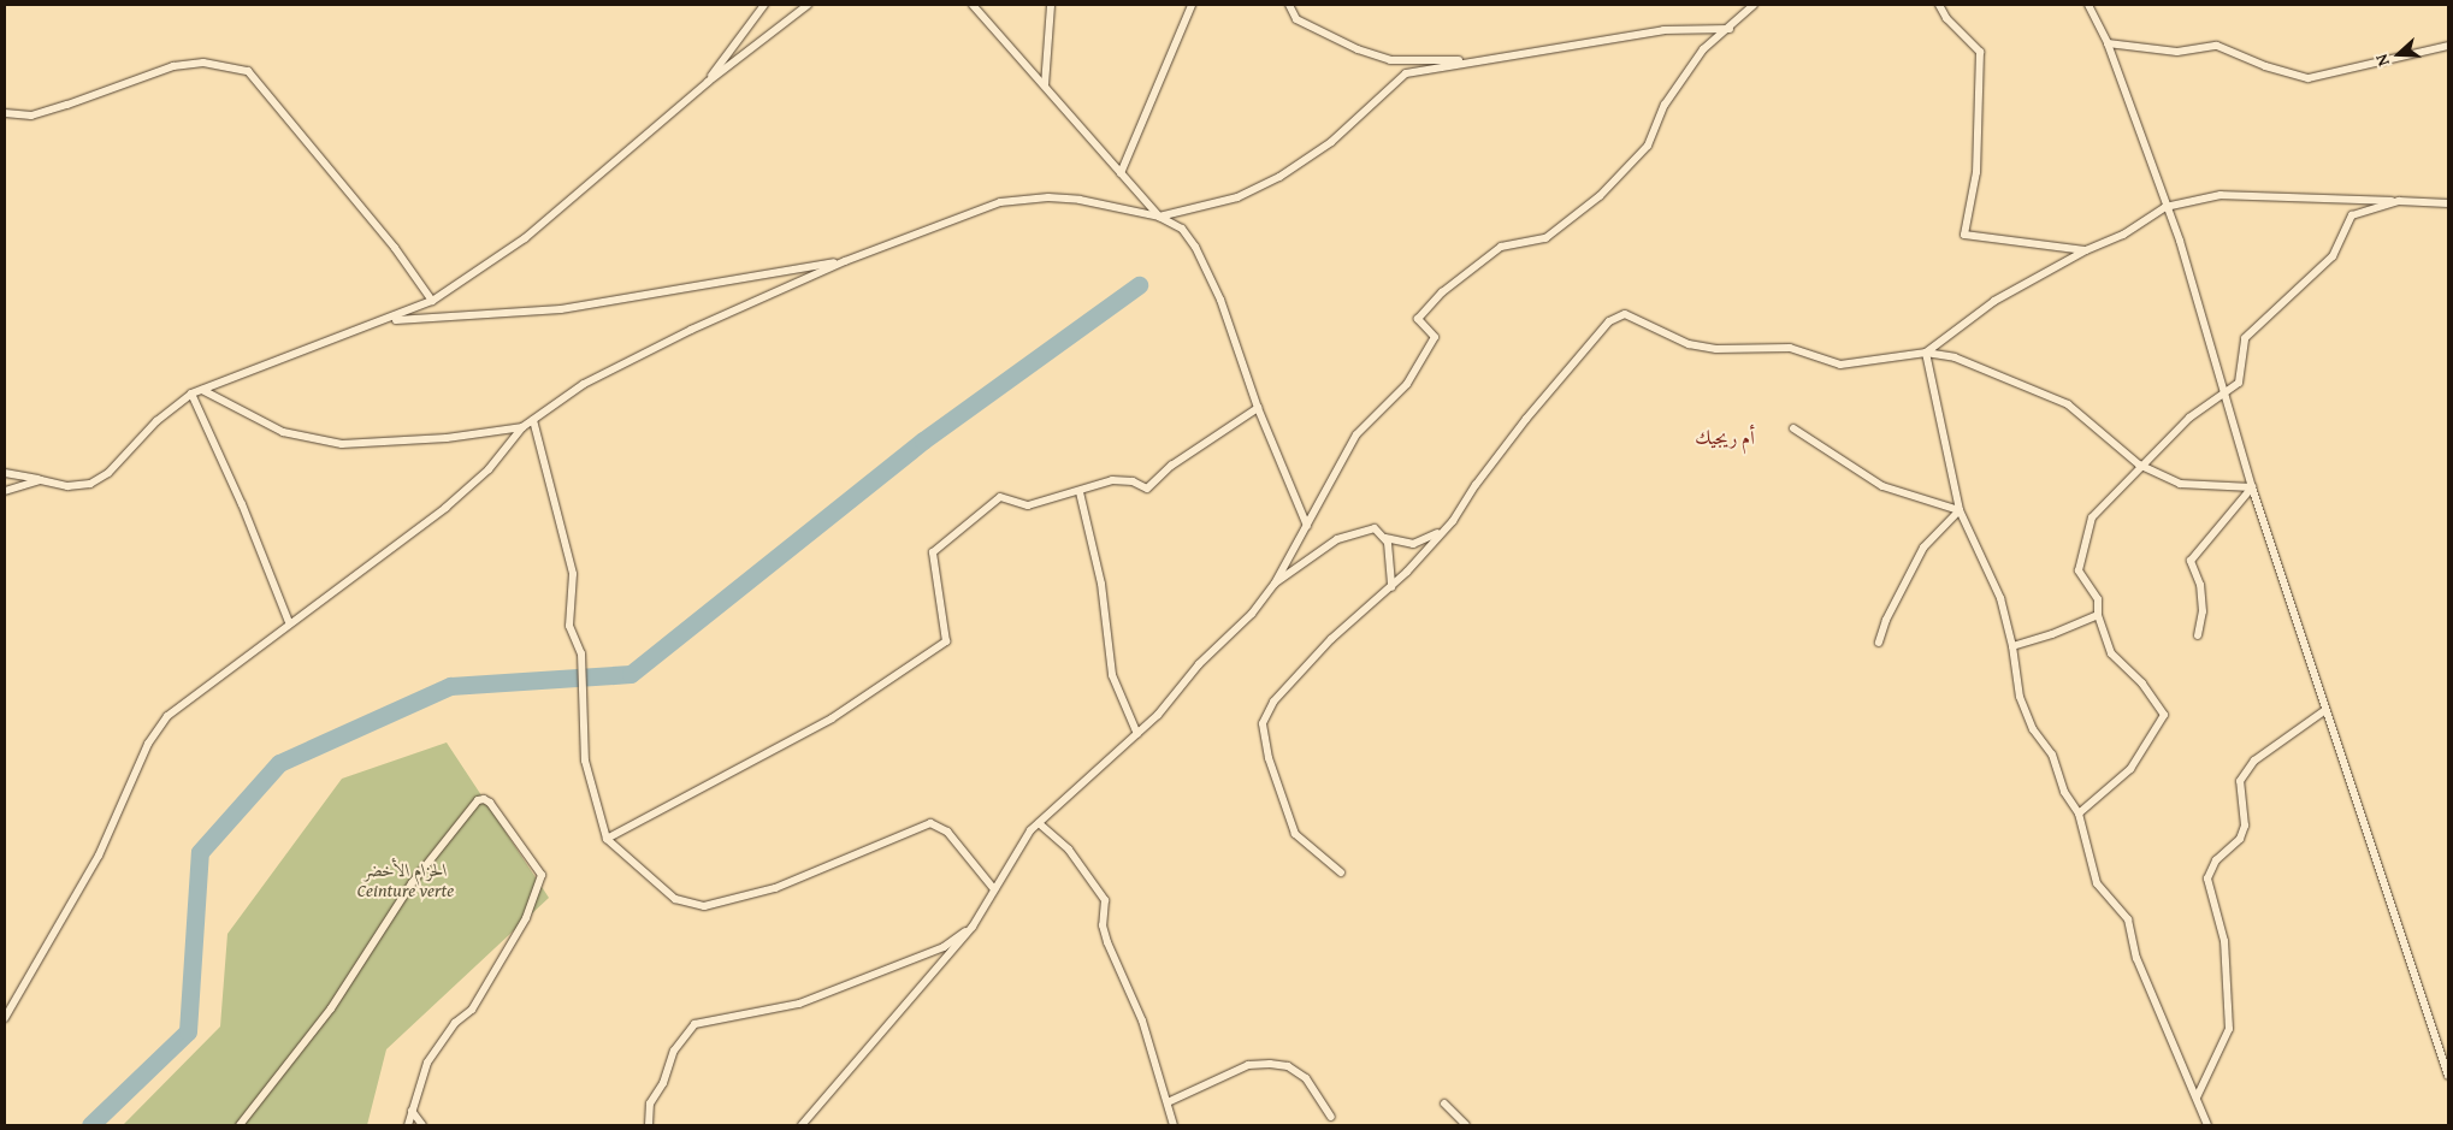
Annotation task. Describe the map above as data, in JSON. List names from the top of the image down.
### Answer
{
  "districts": ["أم ريجيك"],
  "parks": ["الحزام الأخضر Ceinture verte"],
  "north": "left"
}
